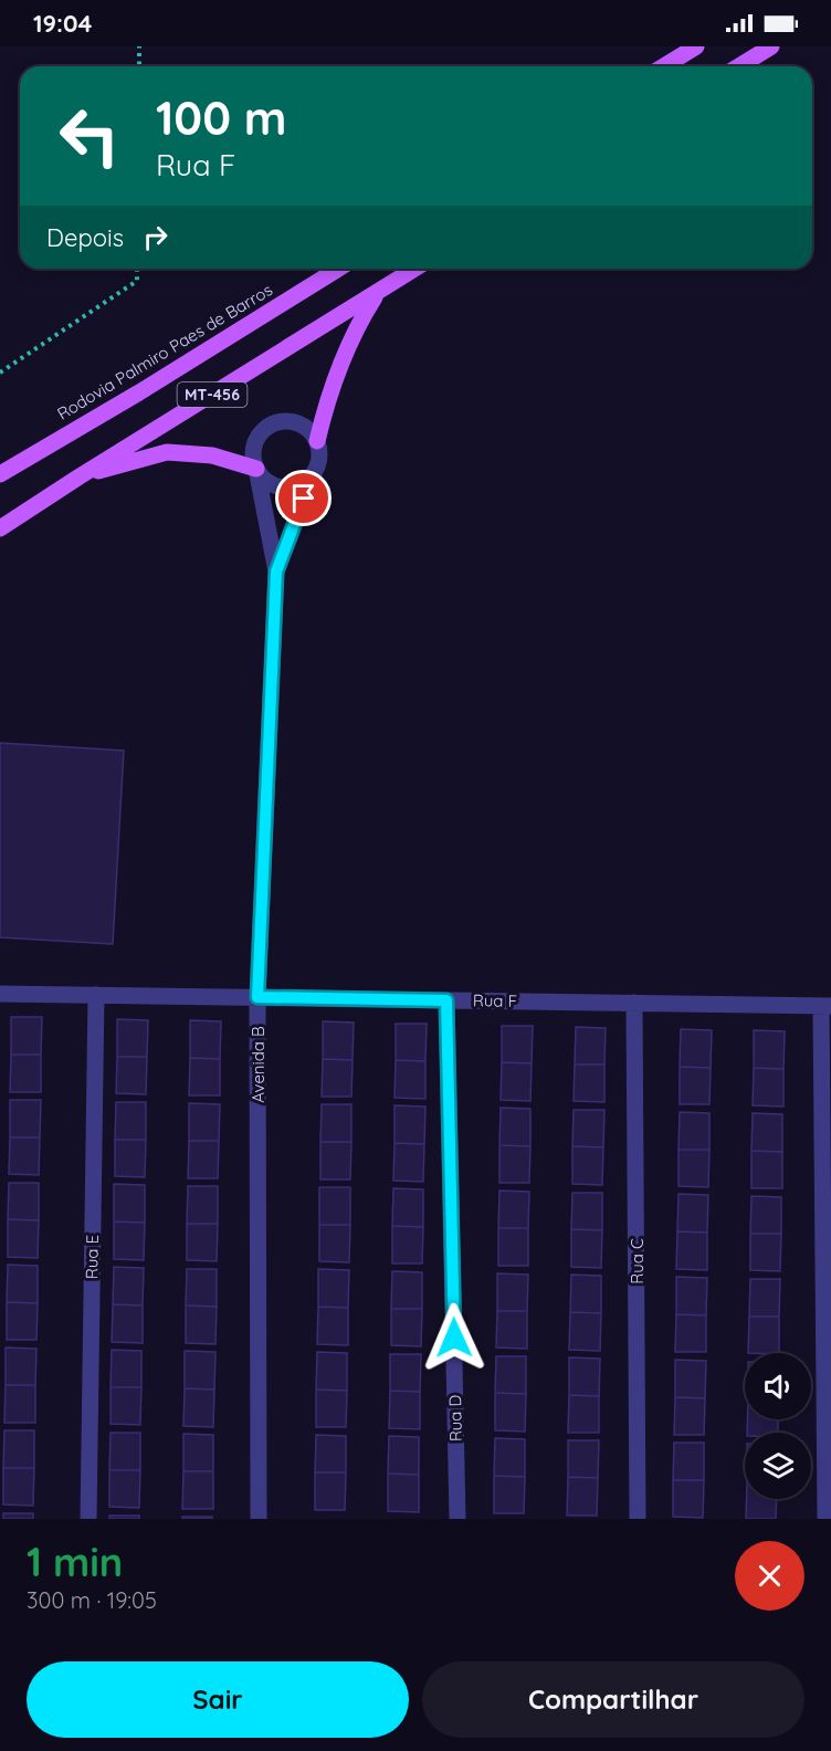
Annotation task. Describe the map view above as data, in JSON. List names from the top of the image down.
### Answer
{
  "streets": {
    "main road": ["Rodovia Palmiro Paes de Barros", "MT-456"],
    "street": [
      "Rua F",
      "Avenida B",
      "Rua E",
      "Rua C",
      "Rua D"
    ]
  },
  "crossings": [
    ["Rua F", "Avenida B"],
    ["Rua F", "Rua E"],
    ["Rua F", "Rua C"],
    ["Rua F", "Rua D"]
  ],
  "page": {
    "status": "19:04",
    "turn": ["100 m", "Rua F"],
    "then": "Depois",
    "heading": ["1 min", "300 m · 19:05"],
    "buttons": ["Sair", "Compartilhar"]
  }
}
